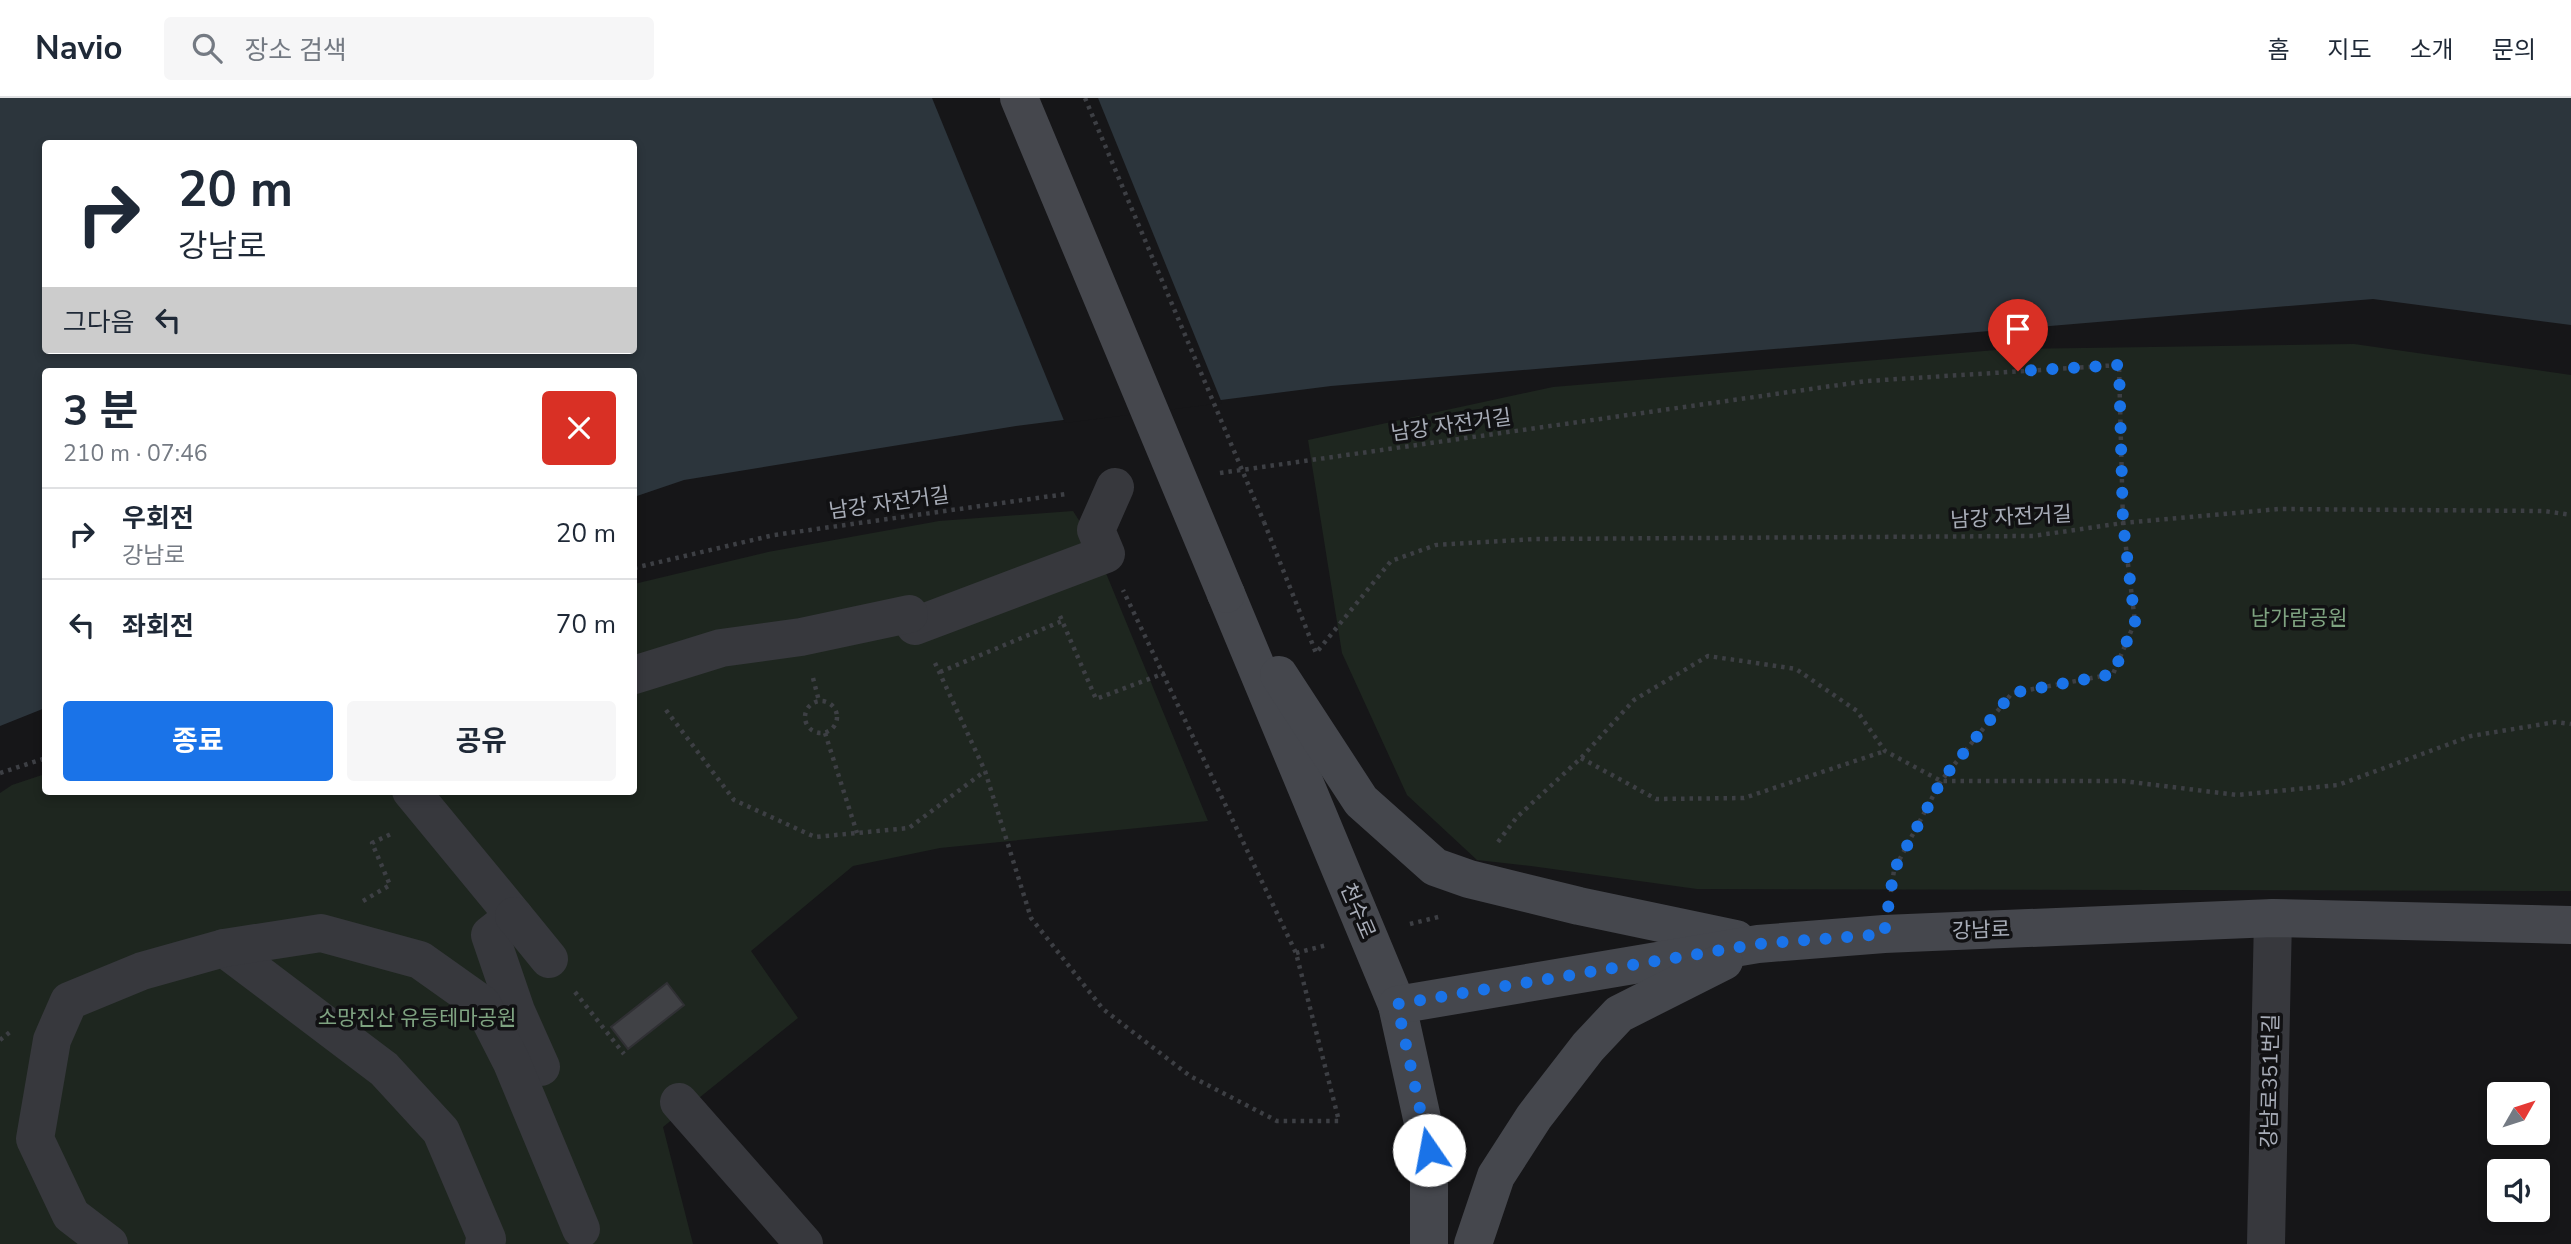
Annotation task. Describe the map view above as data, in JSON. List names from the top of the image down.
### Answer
{
  "streets": {
    "street": ["천수로", "강남로", "강남로351번길"],
    "path": ["남강 자전거길"]
  },
  "crossings": [
    ["천수로", "강남로"],
    ["강남로", "강남로351번길"]
  ],
  "parks": ["남가람공원", "소망진산 유등테마공원"],
  "north": "top right",
  "page": {
    "header": "Navio",
    "search": "장소 검색",
    "nav": [
      "홈",
      "지도",
      "소개",
      "문의"
    ],
    "turn": ["20 m", "강남로"],
    "then": "그다음",
    "heading": ["3 분", "210 m · 07:46"],
    "list": [
      {
        "name": "우회전",
        "note": "강남로",
        "value": "20 m"
      },
      {
        "name": "좌회전",
        "value": "70 m"
      }
    ],
    "buttons": ["종료", "공유"]
  }
}
